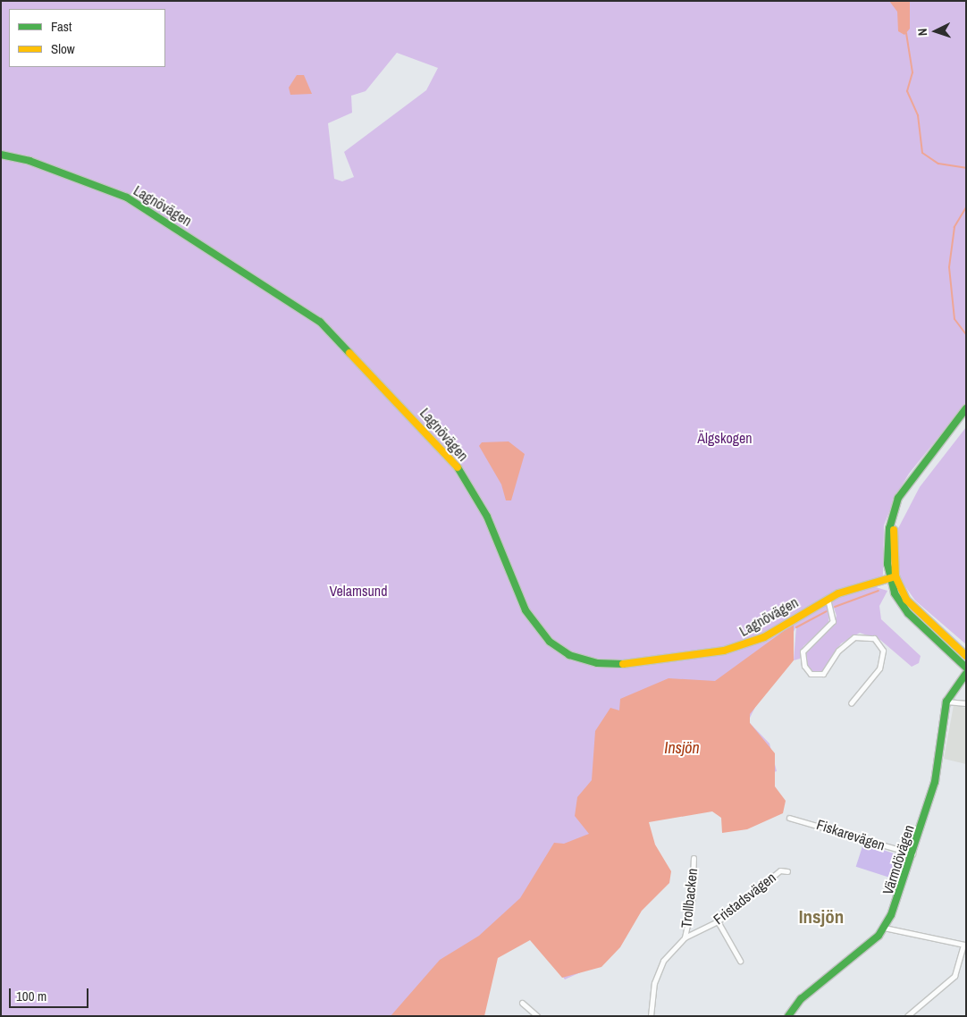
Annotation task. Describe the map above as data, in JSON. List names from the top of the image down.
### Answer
{
  "streets": {
    "street": [
      "Lagnövägen",
      "Fiskarevägen",
      "Värmdövägen",
      "Trollbacken",
      "Fristadsvägen"
    ]
  },
  "crossings": [
    ["Fiskarevägen", "Värmdövägen"],
    ["Trollbacken", "Fristadsvägen"]
  ],
  "districts": ["Insjön"],
  "water": ["Insjön"],
  "parks": ["Älgskogen", "Velamsund"],
  "legend": ["Fast", "Slow"],
  "scale_bar": "100 m",
  "north": "left"
}
